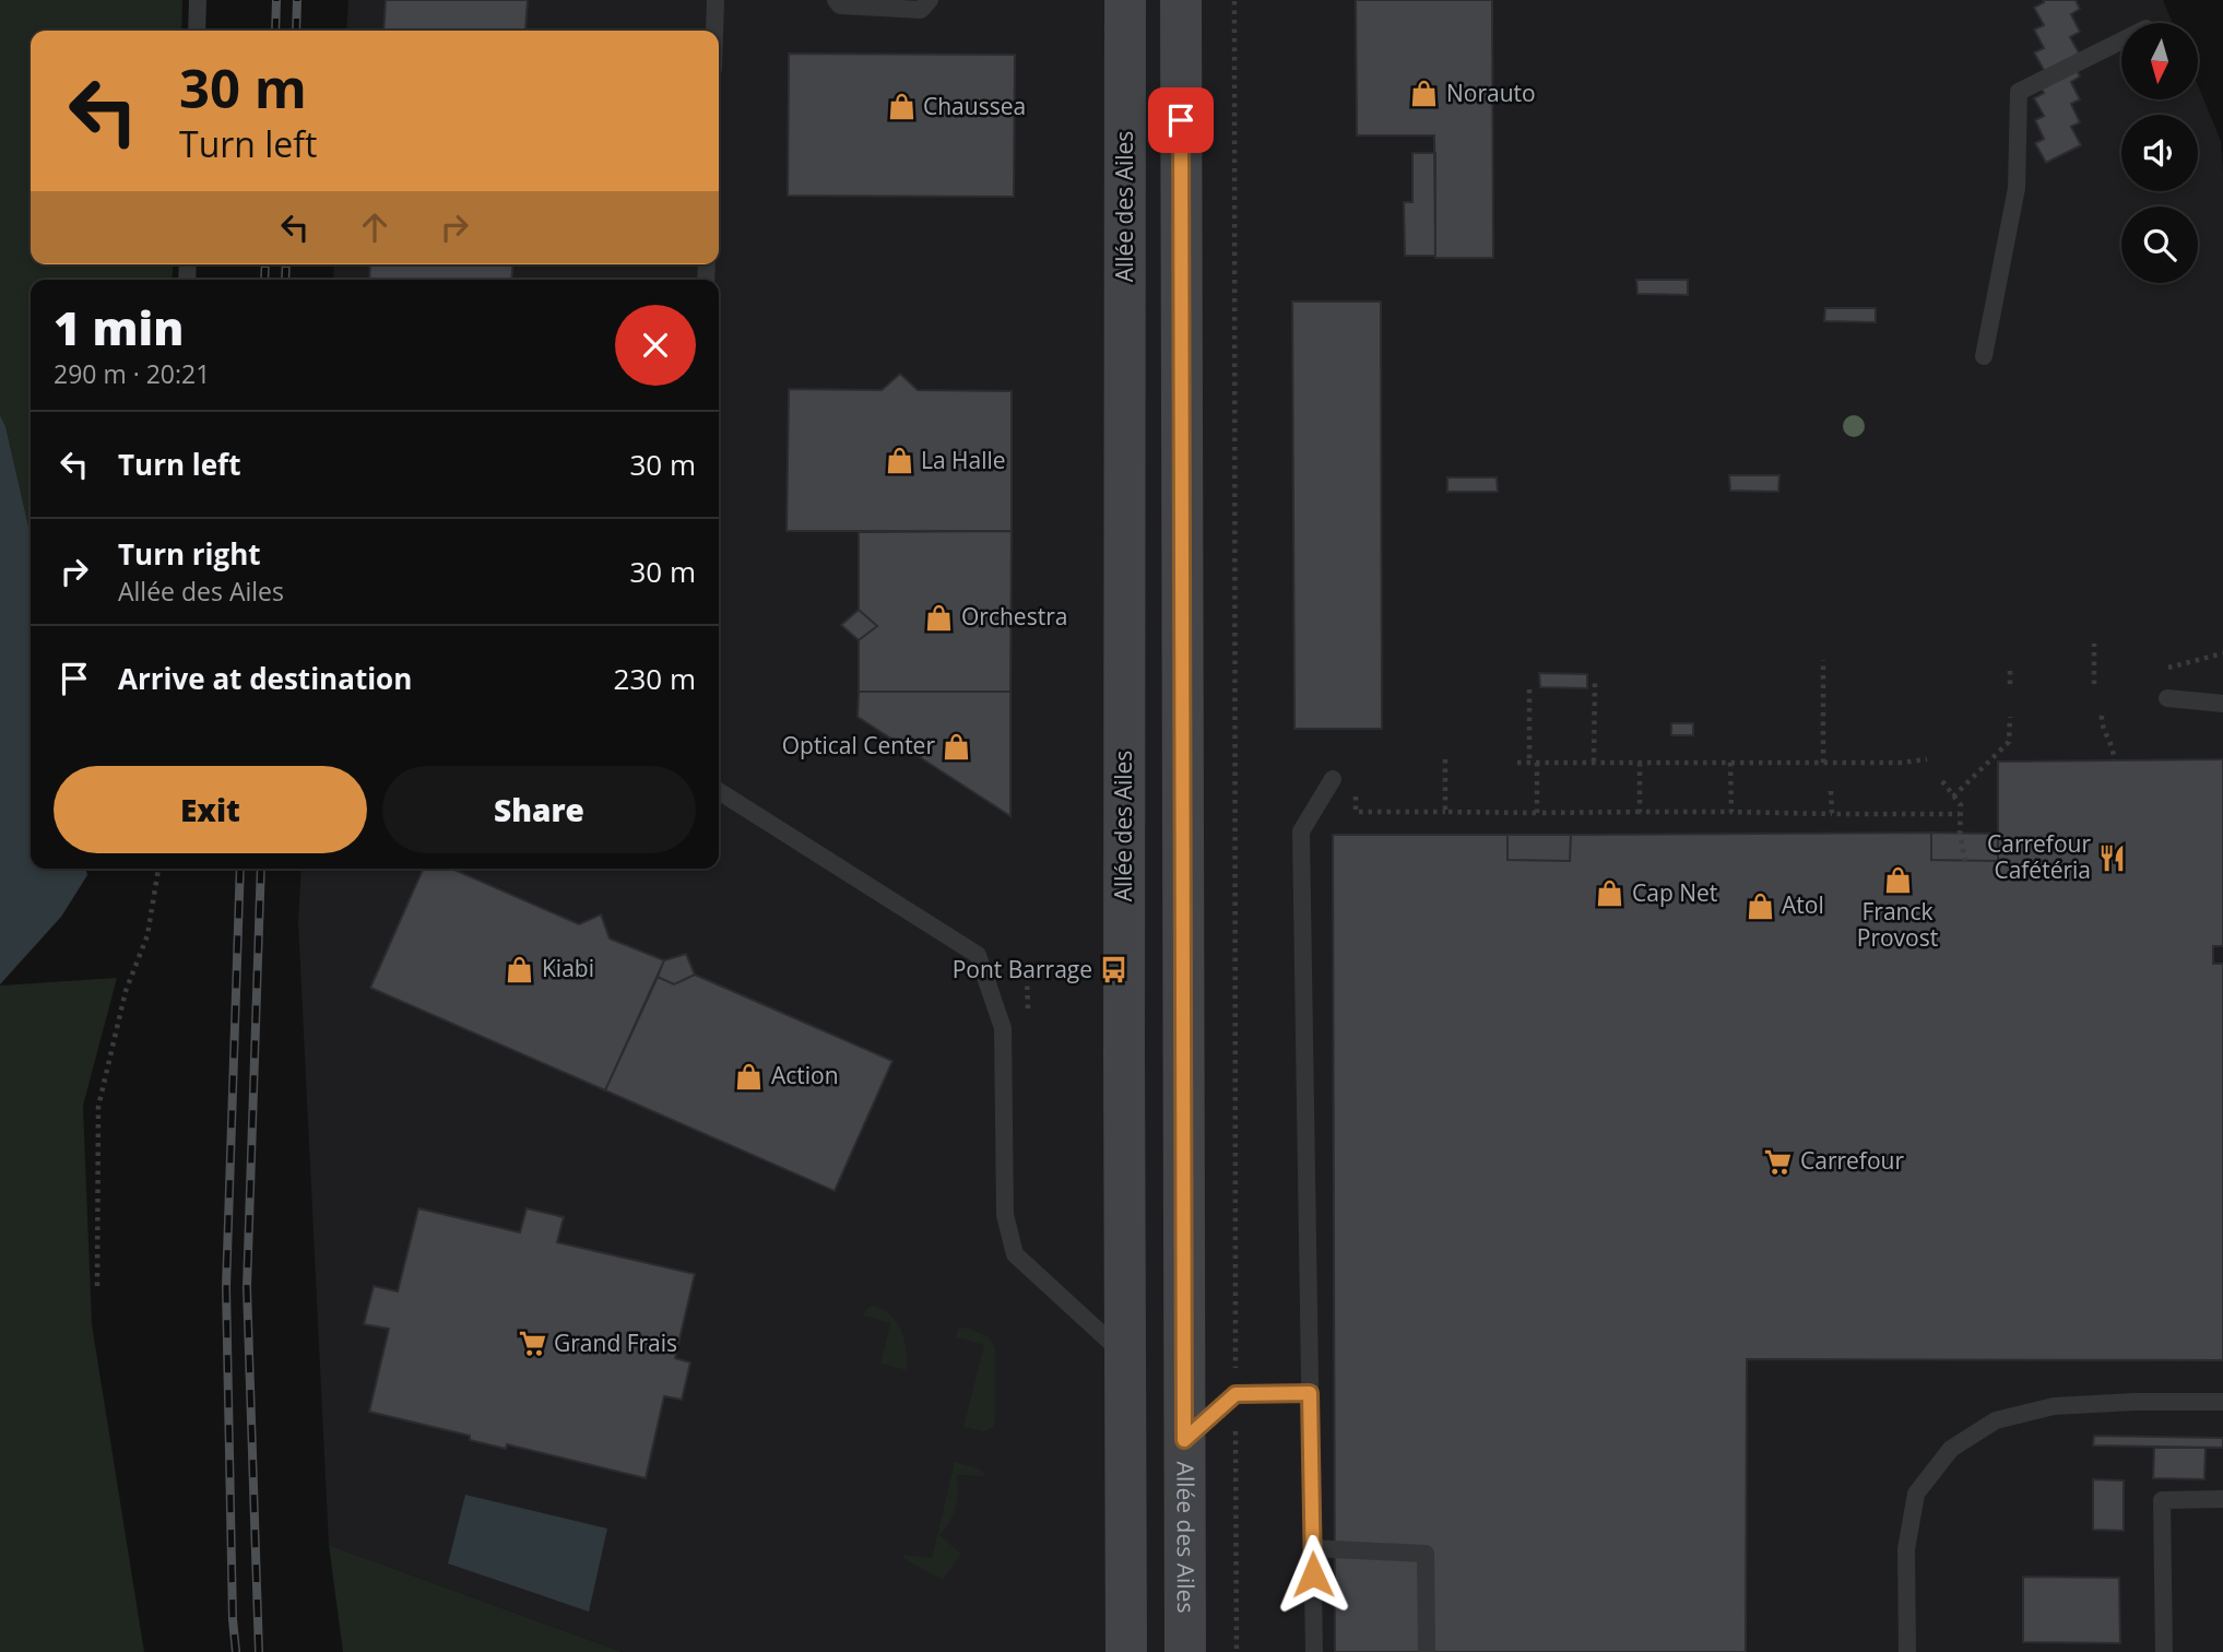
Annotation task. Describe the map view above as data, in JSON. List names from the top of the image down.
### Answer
{
  "streets": {
    "main road": ["Allée des Ailes"]
  },
  "places": {
    "shop": [
      "Norauto",
      "Chaussea",
      "La Halle",
      "Orchestra",
      "Optical Center",
      "Franck Provost",
      "Cap Net",
      "Atol",
      "Kiabi",
      "Action"
    ],
    "restaurant": ["Carrefour Cafétéria"],
    "bus stop": ["Pont Barrage"],
    "supermarket": ["Carrefour", "Grand Frais"]
  },
  "north": "bottom",
  "page": {
    "turn": ["30 m", "Turn left"],
    "heading": ["1 min", "290 m · 20:21"],
    "list": [
      {
        "name": "Turn left",
        "value": "30 m"
      },
      {
        "name": "Turn right",
        "note": "Allée des Ailes",
        "value": "30 m"
      },
      {
        "name": "Arrive at destination",
        "value": "230 m"
      }
    ],
    "buttons": ["Exit", "Share"]
  }
}
